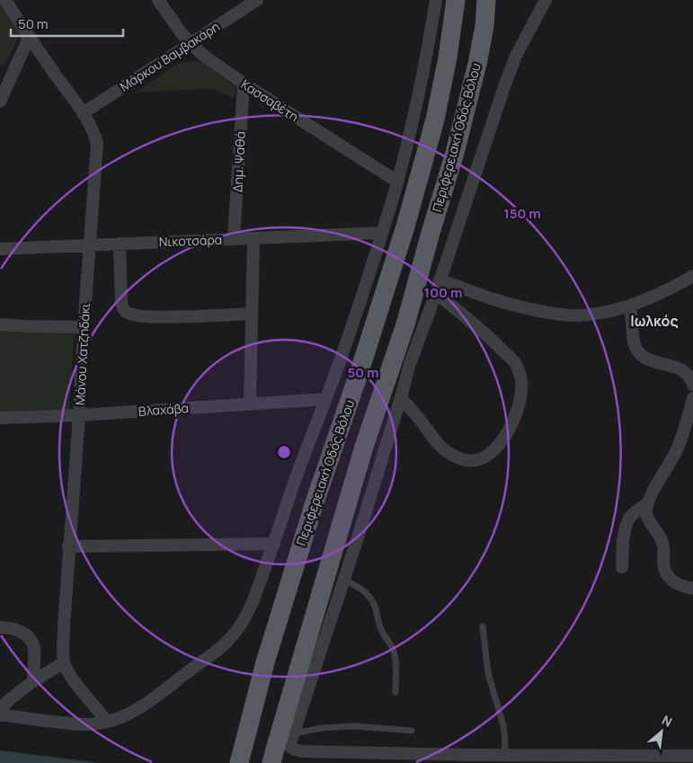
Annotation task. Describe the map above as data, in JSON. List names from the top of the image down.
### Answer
{
  "streets": {
    "main road": ["Περιφερειακή Οδός Βόλου"],
    "street": [
      "Μάρκου Βαμβακάρη",
      "Κασσαβέτη",
      "Δημ. Ψαθά",
      "Νικοτσάρα",
      "Μάνου Χατζηδάκι",
      "Βλαχάβα"
    ]
  },
  "crossings": [
    ["Μάρκου Βαμβακάρη", "Κασσαβέτη"],
    ["Μάρκου Βαμβακάρη", "Μάνου Χατζηδάκι"],
    ["Κασσαβέτη", "Δημ. Ψαθά"],
    ["Δημ. Ψαθά", "Νικοτσάρα"],
    ["Νικοτσάρα", "Μάνου Χατζηδάκι"],
    ["Μάνου Χατζηδάκι", "Βλαχάβα"]
  ],
  "districts": ["Ιωλκός"],
  "scale_bar": "50 m",
  "north": "top right",
  "rings": ["150 m", "100 m", "50 m"]
}
